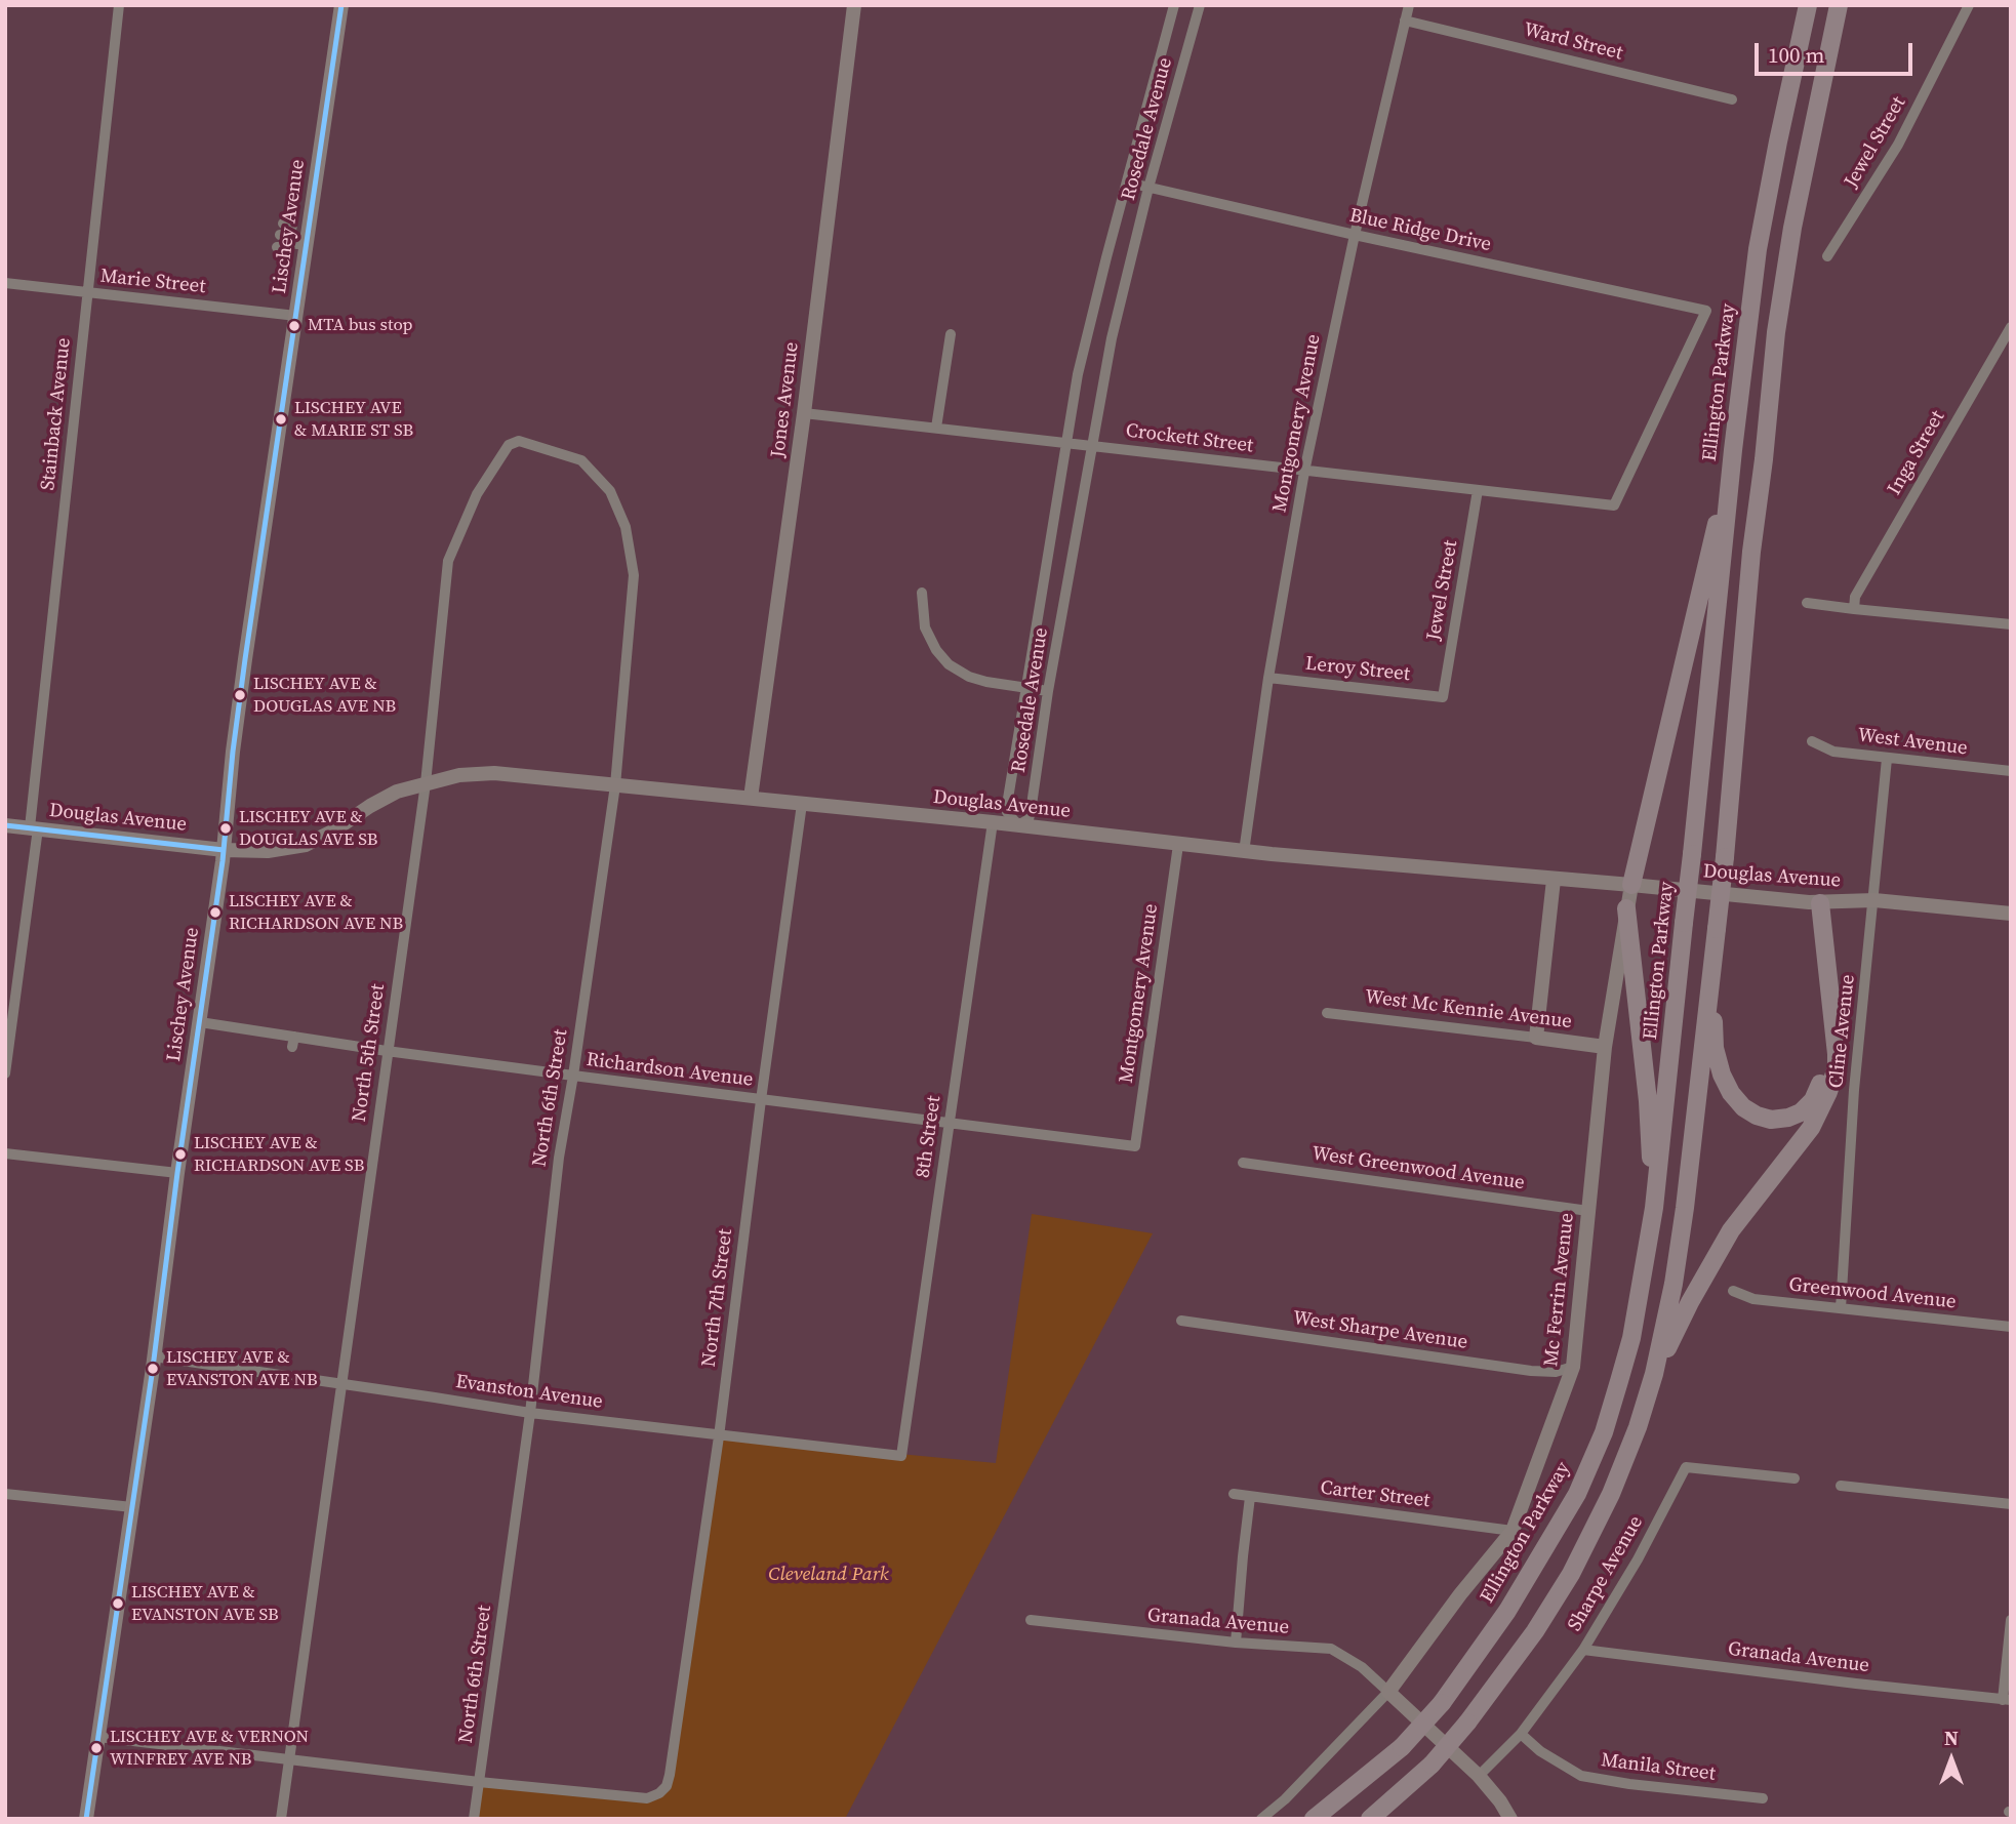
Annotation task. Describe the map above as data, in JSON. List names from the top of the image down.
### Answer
{
  "streets": {
    "highway": ["Ellington Parkway"],
    "street": [
      "Ward Street",
      "Rosedale Avenue",
      "Jewel Street",
      "Lischey Avenue",
      "Blue Ridge Drive",
      "Marie Street",
      "Jones Avenue",
      "Stainback Avenue",
      "Montgomery Avenue",
      "Crockett Street",
      "Inga Street",
      "Leroy Street",
      "West Avenue",
      "Douglas Avenue",
      "West Mc Kennie Avenue",
      "Cline Avenue",
      "North 5th Street",
      "Richardson Avenue",
      "North 6th Street",
      "8th Street",
      "West Greenwood Avenue",
      "Mc Ferrin Avenue",
      "Greenwood Avenue",
      "North 7th Street",
      "West Sharpe Avenue",
      "Evanston Avenue",
      "Carter Street",
      "Sharpe Avenue",
      "Granada Avenue",
      "Manila Street"
    ]
  },
  "crossings": [
    ["Ward Street", "Montgomery Avenue"],
    ["Rosedale Avenue", "Blue Ridge Drive"],
    ["Rosedale Avenue", "Crockett Street"],
    ["Rosedale Avenue", "Douglas Avenue"],
    ["Jewel Street", "Crockett Street"],
    ["Jewel Street", "Leroy Street"],
    ["Lischey Avenue", "Marie Street"],
    ["Lischey Avenue", "Douglas Avenue"],
    ["Lischey Avenue", "Richardson Avenue"],
    ["Lischey Avenue", "Evanston Avenue"],
    ["Blue Ridge Drive", "Montgomery Avenue"],
    ["Blue Ridge Drive", "Crockett Street"],
    ["Marie Street", "Stainback Avenue"],
    ["Jones Avenue", "Crockett Street"],
    ["Jones Avenue", "Douglas Avenue"],
    ["Stainback Avenue", "Douglas Avenue"],
    ["Montgomery Avenue", "Crockett Street"],
    ["Montgomery Avenue", "Leroy Street"],
    ["Montgomery Avenue", "Douglas Avenue"],
    ["Montgomery Avenue", "Richardson Avenue"],
    ["West Avenue", "Cline Avenue"],
    ["Douglas Avenue", "Cline Avenue"],
    ["Douglas Avenue", "North 5th Street"],
    ["Douglas Avenue", "North 6th Street"],
    ["Douglas Avenue", "8th Street"],
    ["Douglas Avenue", "Mc Ferrin Avenue"],
    ["Douglas Avenue", "North 7th Street"],
    ["West Mc Kennie Avenue", "Mc Ferrin Avenue"],
    ["Cline Avenue", "Greenwood Avenue"],
    ["North 5th Street", "Richardson Avenue"],
    ["North 5th Street", "North 6th Street"],
    ["North 5th Street", "Evanston Avenue"],
    ["Richardson Avenue", "North 6th Street"],
    ["Richardson Avenue", "8th Street"],
    ["Richardson Avenue", "North 7th Street"],
    ["North 6th Street", "North 7th Street"],
    ["North 6th Street", "Evanston Avenue"],
    ["8th Street", "Evanston Avenue"],
    ["West Greenwood Avenue", "Mc Ferrin Avenue"],
    ["Mc Ferrin Avenue", "West Sharpe Avenue"],
    ["Mc Ferrin Avenue", "Carter Street"],
    ["Mc Ferrin Avenue", "Granada Avenue"],
    ["North 7th Street", "Evanston Avenue"],
    ["Sharpe Avenue", "Granada Avenue"],
    ["Sharpe Avenue", "Manila Street"]
  ],
  "parks": ["Cleveland Park"],
  "places": [
    "MTA bus stop",
    "LISCHEY AVE & MARIE ST SB",
    "LISCHEY AVE & DOUGLAS AVE NB",
    "LISCHEY AVE & DOUGLAS AVE SB",
    "LISCHEY AVE & RICHARDSON AVE NB",
    "LISCHEY AVE & RICHARDSON AVE SB",
    "LISCHEY AVE & EVANSTON AVE NB",
    "LISCHEY AVE & EVANSTON AVE SB",
    "LISCHEY AVE & VERNON WINFREY AVE NB"
  ],
  "scale_bar": "100 m",
  "north": "top"
}
